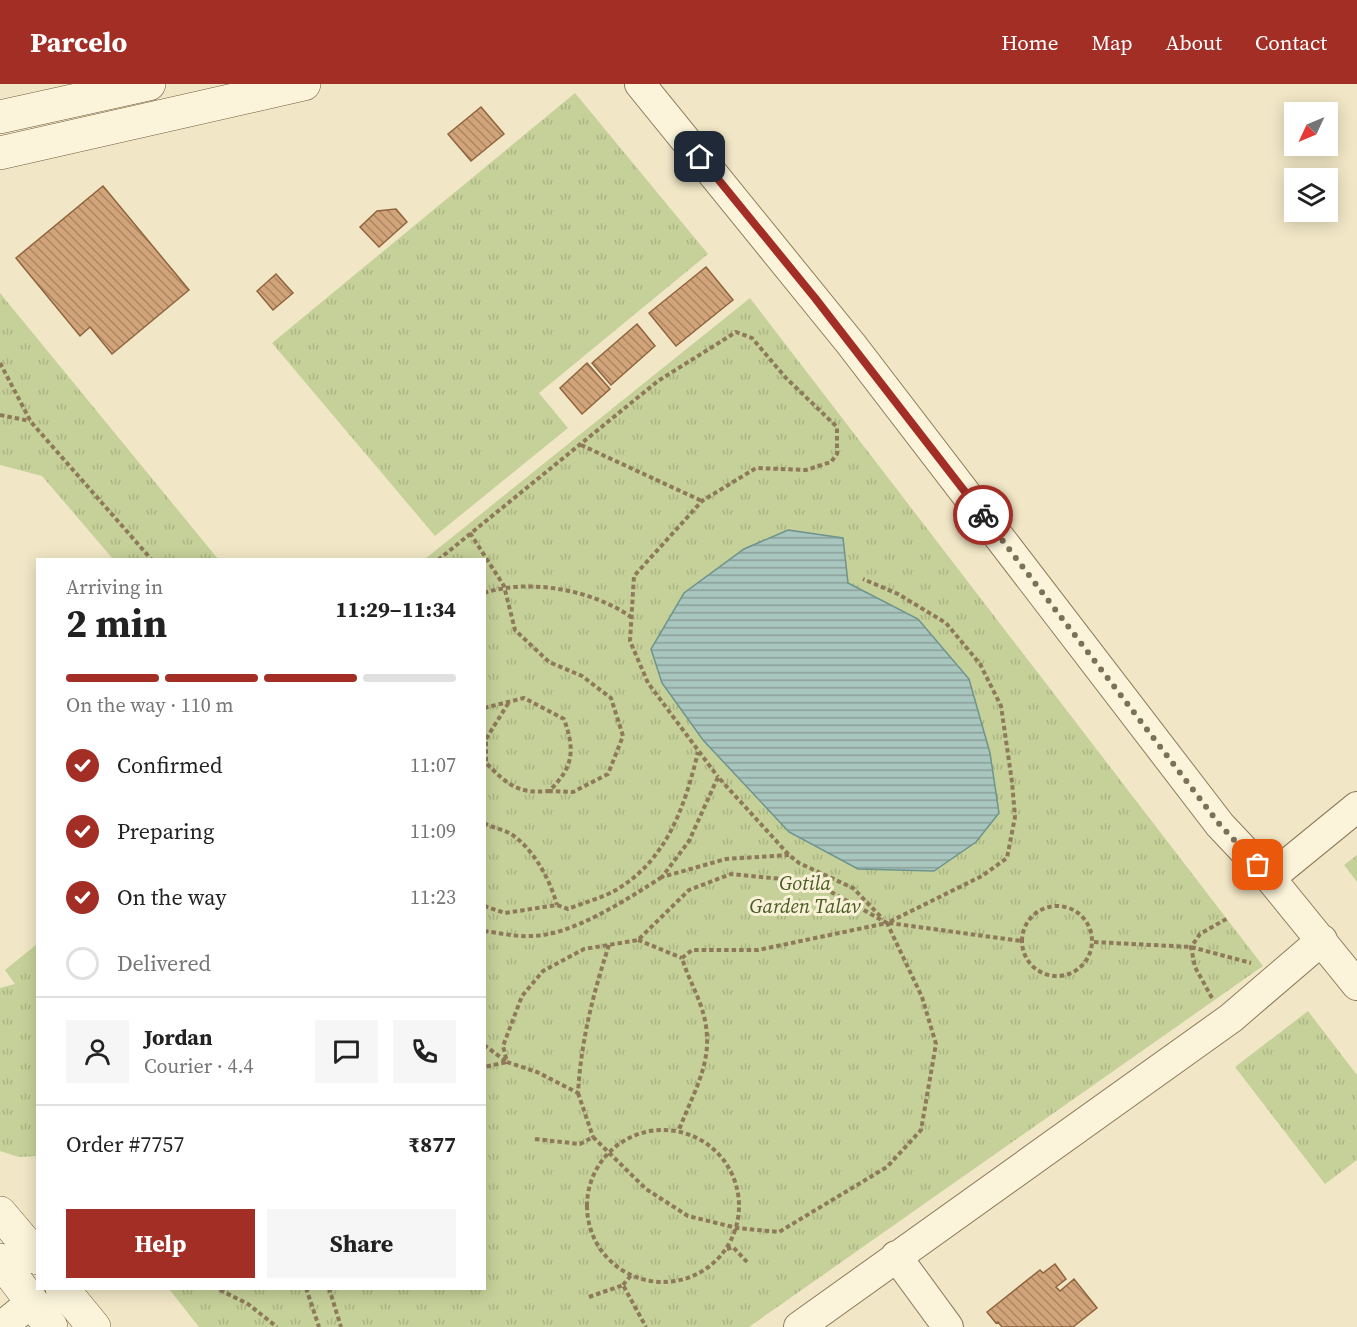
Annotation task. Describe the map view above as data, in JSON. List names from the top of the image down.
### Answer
{
  "parks": ["Gotila Garden Talav"],
  "north": "bottom left",
  "page": {
    "header": "Parcelo",
    "nav": [
      "Home",
      "Map",
      "About",
      "Contact"
    ],
    "heading": ["2 min", "Arriving in", "11:29–11:34"],
    "panel": [
      "Jordan",
      "Courier · 4.4",
      "Order #7757",
      "₹877"
    ],
    "bar": "On the way · 110 m",
    "list": [
      ["Confirmed", "11:07"],
      ["Preparing", "11:09"],
      ["On the way", "11:23"],
      "Delivered"
    ],
    "buttons": ["Help", "Share"]
  }
}
